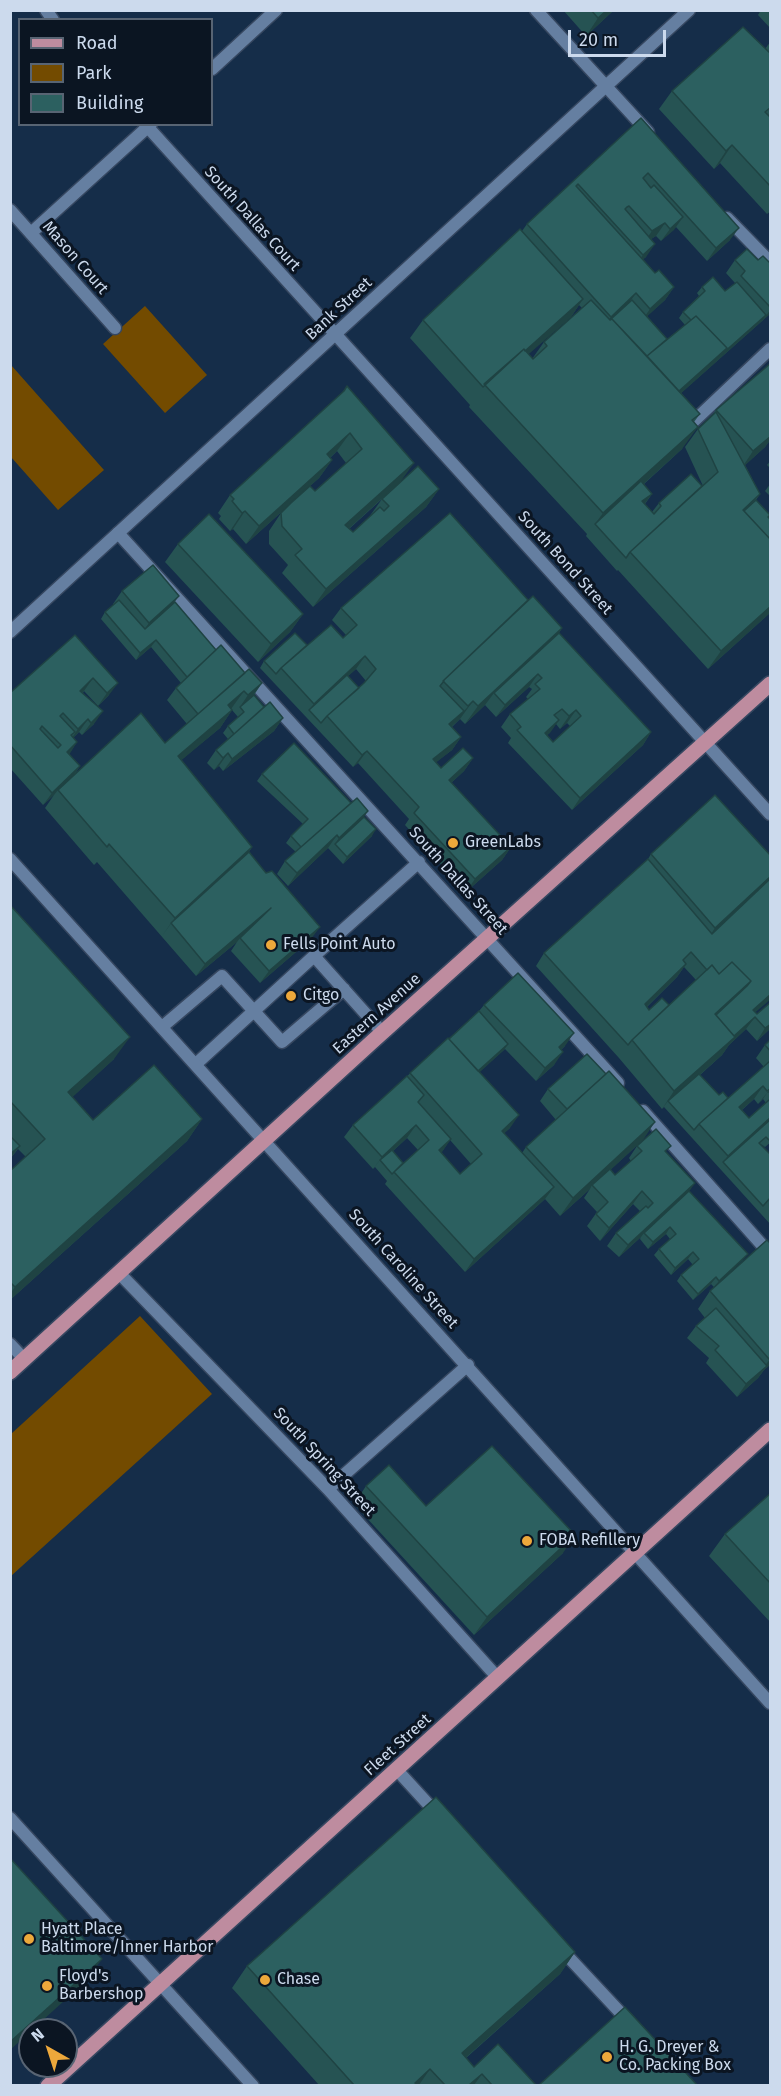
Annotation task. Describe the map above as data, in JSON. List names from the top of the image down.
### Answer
{
  "streets": {
    "main road": ["Eastern Avenue", "Fleet Street"],
    "street": [
      "South Dallas Court",
      "Mason Court",
      "Bank Street",
      "South Bond Street",
      "South Dallas Street",
      "South Caroline Street",
      "South Spring Street"
    ]
  },
  "crossings": [
    ["South Dallas Court", "Bank Street"],
    ["South Dallas Court", "South Bond Street"],
    ["Bank Street", "South Bond Street"],
    ["Bank Street", "South Dallas Street"],
    ["South Bond Street", "Eastern Avenue"],
    ["South Dallas Street", "Eastern Avenue"],
    ["Eastern Avenue", "South Caroline Street"],
    ["Eastern Avenue", "South Spring Street"],
    ["South Caroline Street", "Fleet Street"],
    ["South Spring Street", "Fleet Street"]
  ],
  "places": [
    "GreenLabs",
    "Fells Point Auto",
    "Citgo",
    "FOBA Refillery",
    "Hyatt Place Baltimore/Inner Harbor",
    "Chase",
    "Floyd's Barbershop",
    "H. G. Dreyer & Co. Packing Box"
  ],
  "legend": ["Road", "Park", "Building"],
  "scale_bar": "20 m",
  "north": "top left"
}
